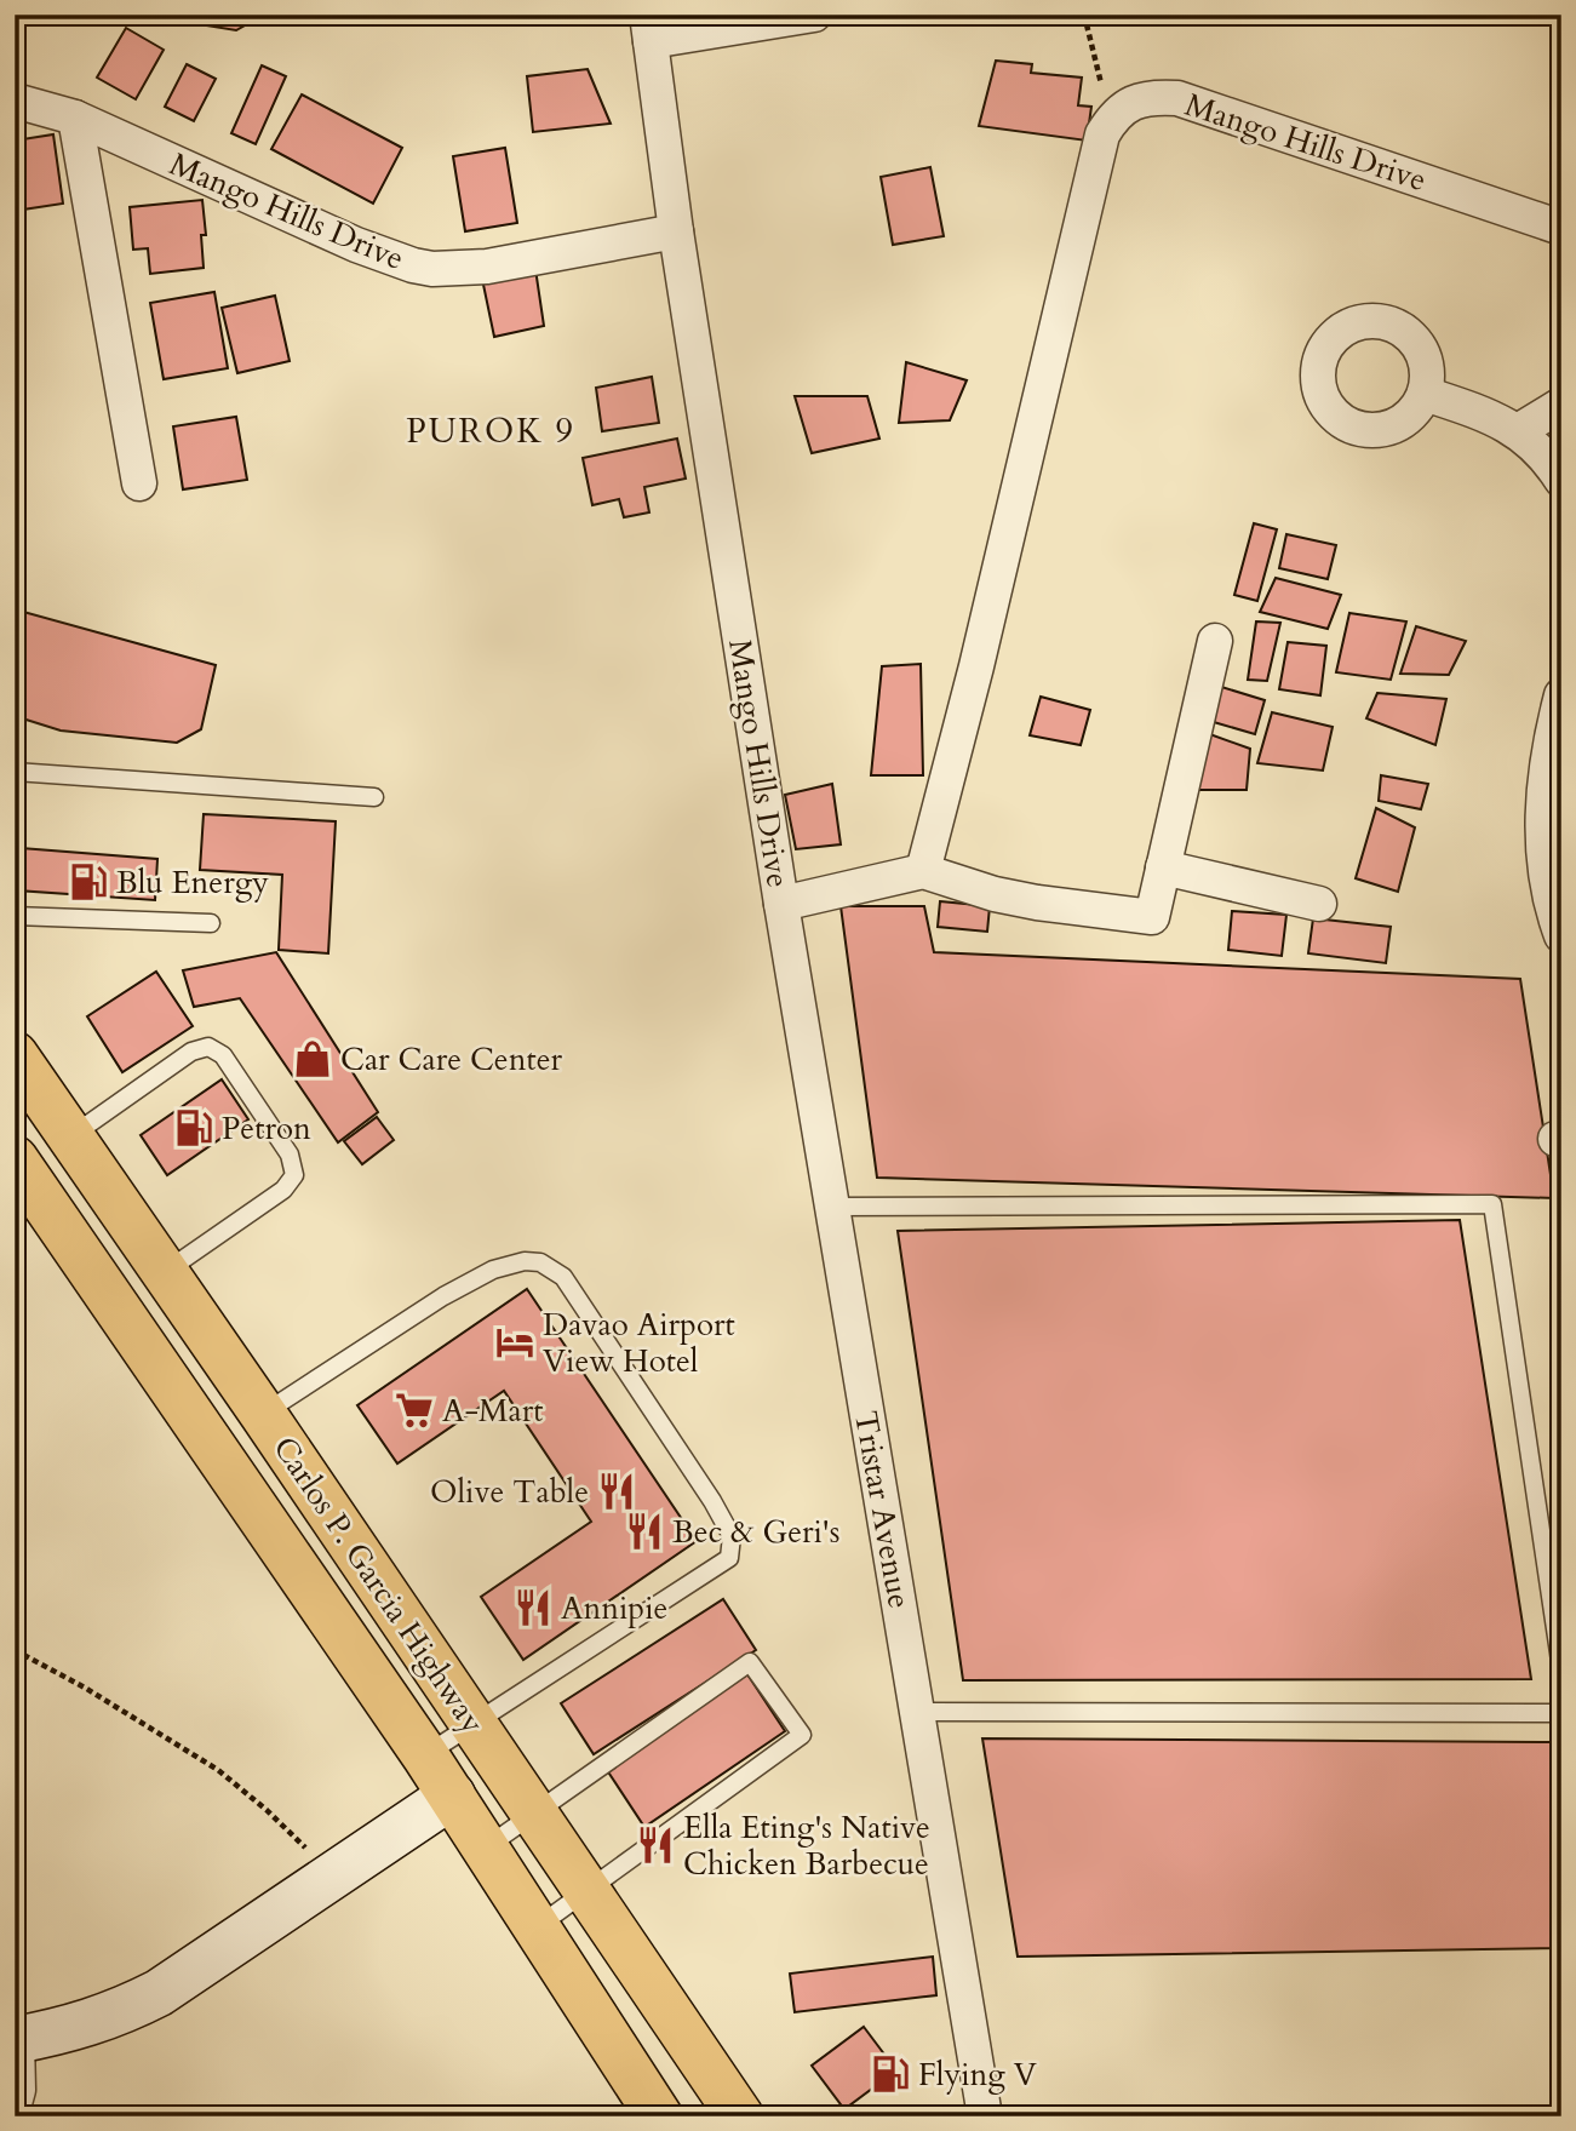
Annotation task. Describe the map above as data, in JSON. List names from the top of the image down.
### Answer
{
  "streets": {
    "highway": ["Carlos P. Garcia Highway"],
    "street": ["Mango Hills Drive", "Tristar Avenue"]
  },
  "crossings": [
    ["Mango Hills Drive", "Tristar Avenue"]
  ],
  "districts": ["PUROK 9"],
  "places": {
    "fuel station": ["Blu Energy", "Petron", "Flying V"],
    "shop": ["Car Care Center"],
    "hotel": ["Davao Airport View Hotel"],
    "supermarket": ["A-Mart"],
    "restaurant": [
      "Olive Table",
      "Bec & Geri's",
      "Annipie",
      "Ella Eting's Native Chicken Barbecue"
    ]
  }
}
